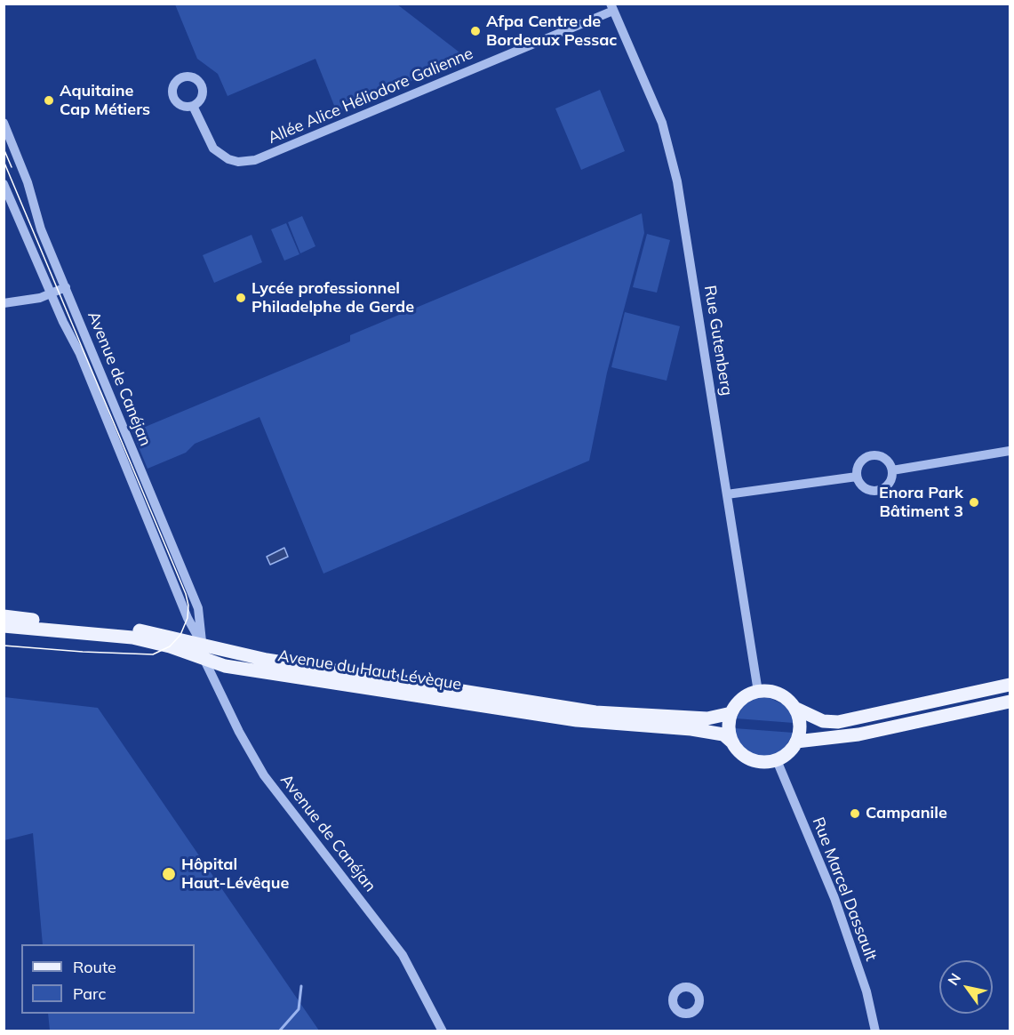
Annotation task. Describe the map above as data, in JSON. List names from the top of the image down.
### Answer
{
  "streets": {
    "main road": ["Avenue du Haut Lévèque"],
    "street": [
      "Allée Alice Héliodore Galienne",
      "Rue Gutenberg",
      "Avenue de Canéjan",
      "Rue Marcel Dassault"
    ]
  },
  "crossings": [
    ["Allée Alice Héliodore Galienne", "Rue Gutenberg"],
    ["Rue Gutenberg", "Avenue du Haut Lévèque"],
    ["Rue Gutenberg", "Rue Marcel Dassault"],
    ["Avenue de Canéjan", "Avenue du Haut Lévèque"],
    ["Avenue du Haut Lévèque", "Rue Marcel Dassault"]
  ],
  "places": [
    "Afpa Centre de Bordeaux Pessac",
    "Aquitaine Cap Métiers",
    "Lycée professionnel Philadelphe de Gerde",
    "Enora Park Bâtiment 3",
    "Campanile",
    "Hôpital Haut-Lévêque"
  ],
  "legend": ["Route", "Parc"],
  "north": "top left"
}
